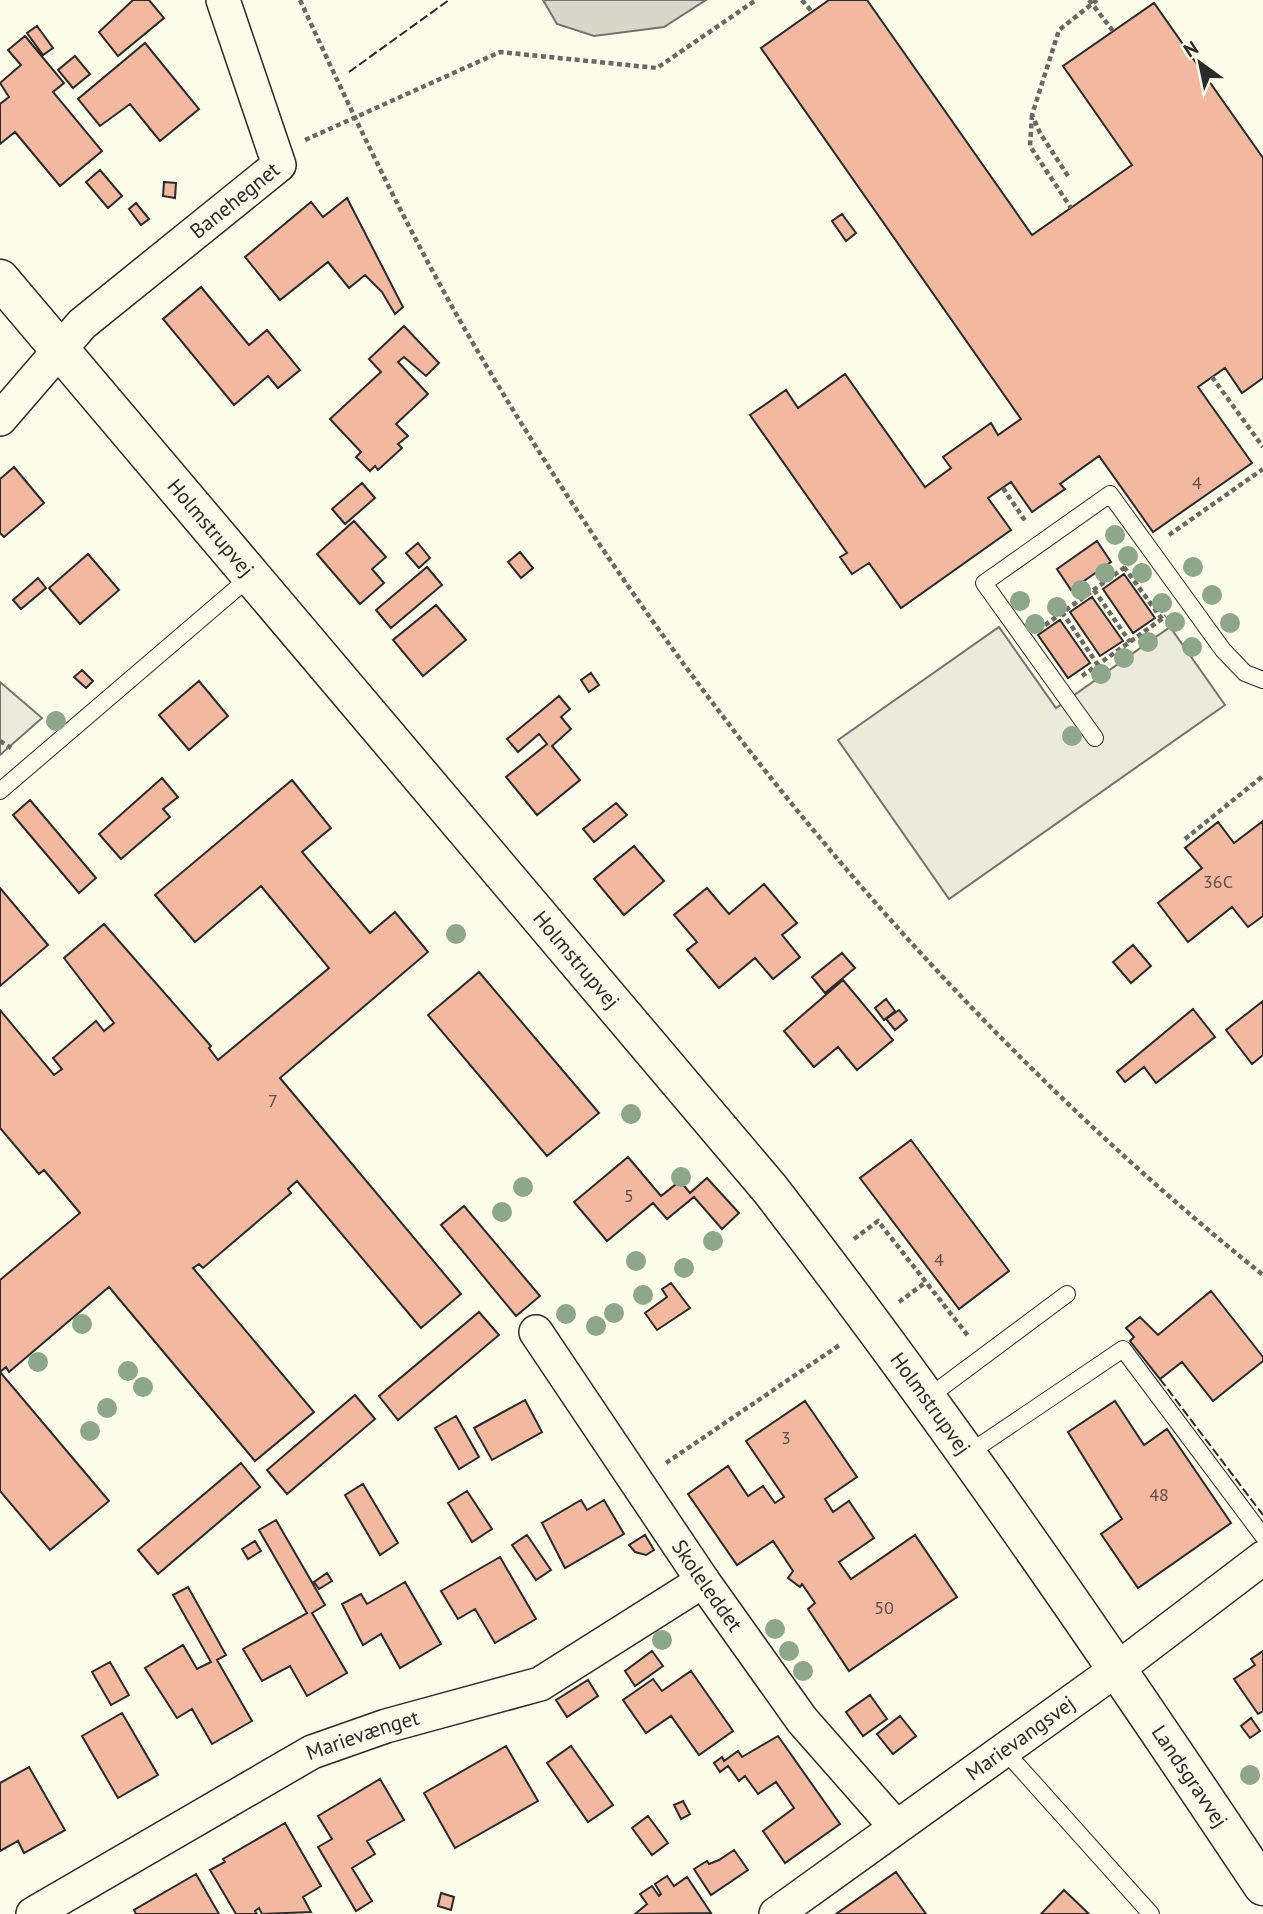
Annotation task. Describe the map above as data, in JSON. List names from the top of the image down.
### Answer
{
  "streets": {
    "street": [
      "Banehegnet",
      "Holmstrupvej",
      "Skoleleddet",
      "Marievænget",
      "Marievangsvej",
      "Landsgravvej"
    ]
  },
  "crossings": [
    ["Banehegnet", "Holmstrupvej"],
    ["Holmstrupvej", "Marievangsvej"],
    ["Holmstrupvej", "Landsgravvej"],
    ["Skoleleddet", "Marievænget"],
    ["Skoleleddet", "Marievangsvej"],
    ["Marievangsvej", "Landsgravvej"]
  ],
  "house_numbers": [
    "4",
    "36C",
    "7",
    "5",
    "4",
    "3",
    "48",
    "50"
  ],
  "north": "top left"
}
